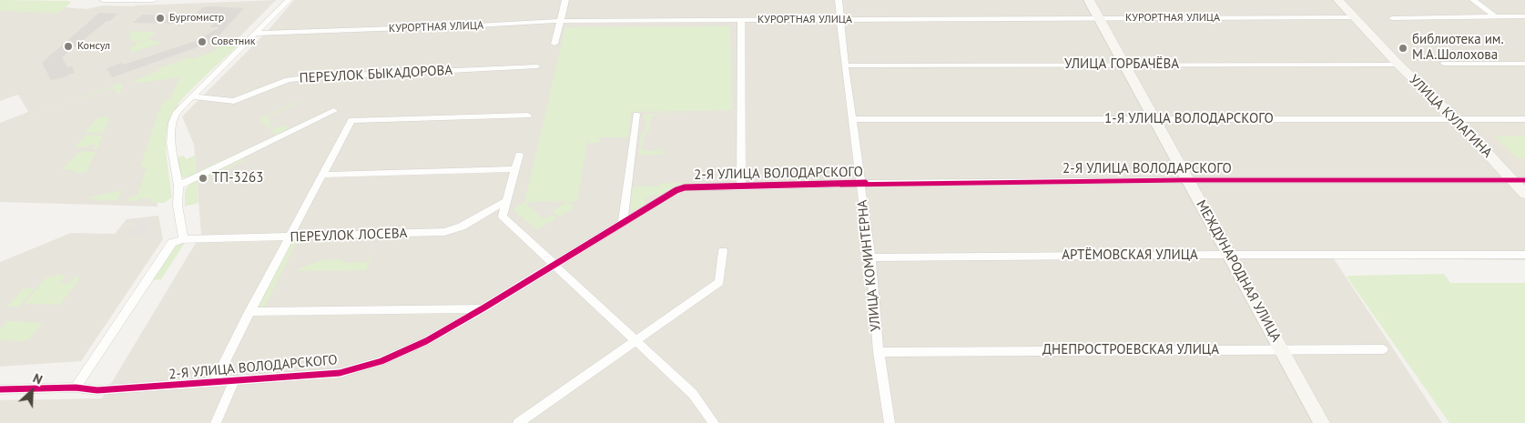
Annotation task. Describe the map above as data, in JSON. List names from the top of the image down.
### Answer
{
  "streets": {
    "main road": ["УЛИЦА КУЛАГИНА", "МЕЖДУНАРОДНАЯ УЛИЦА"],
    "street": [
      "КУРОРТНАЯ УЛИЦА",
      "УЛИЦА ГОРБАЧЁВА",
      "ПЕРЕУЛОК БЫКАДОРОВА",
      "1-Я УЛИЦА ВОЛОДАРСКОГО",
      "2-Я УЛИЦА ВОЛОДАРСКОГО",
      "ПЕРЕУЛОК ЛОСЕВА",
      "АРТЁМОВСКАЯ УЛИЦА",
      "УЛИЦА КОМИНТЕРНА",
      "ДНЕПРОСТРОЕВСКАЯ УЛИЦА"
    ]
  },
  "crossings": [
    ["КУРОРТНАЯ УЛИЦА", "УЛИЦА КУЛАГИНА"],
    ["КУРОРТНАЯ УЛИЦА", "УЛИЦА КОМИНТЕРНА"],
    ["КУРОРТНАЯ УЛИЦА", "МЕЖДУНАРОДНАЯ УЛИЦА"],
    ["УЛИЦА ГОРБАЧЁВА", "УЛИЦА КУЛАГИНА"],
    ["УЛИЦА ГОРБАЧЁВА", "УЛИЦА КОМИНТЕРНА"],
    ["УЛИЦА ГОРБАЧЁВА", "МЕЖДУНАРОДНАЯ УЛИЦА"],
    ["УЛИЦА КУЛАГИНА", "1-Я УЛИЦА ВОЛОДАРСКОГО"],
    ["УЛИЦА КУЛАГИНА", "2-Я УЛИЦА ВОЛОДАРСКОГО"],
    ["1-Я УЛИЦА ВОЛОДАРСКОГО", "УЛИЦА КОМИНТЕРНА"],
    ["1-Я УЛИЦА ВОЛОДАРСКОГО", "МЕЖДУНАРОДНАЯ УЛИЦА"],
    ["2-Я УЛИЦА ВОЛОДАРСКОГО", "УЛИЦА КОМИНТЕРНА"],
    ["2-Я УЛИЦА ВОЛОДАРСКОГО", "МЕЖДУНАРОДНАЯ УЛИЦА"],
    ["АРТЁМОВСКАЯ УЛИЦА", "УЛИЦА КОМИНТЕРНА"],
    ["АРТЁМОВСКАЯ УЛИЦА", "МЕЖДУНАРОДНАЯ УЛИЦА"],
    ["УЛИЦА КОМИНТЕРНА", "ДНЕПРОСТРОЕВСКАЯ УЛИЦА"],
    ["МЕЖДУНАРОДНАЯ УЛИЦА", "ДНЕПРОСТРОЕВСКАЯ УЛИЦА"]
  ],
  "places": [
    "Бургомистр",
    "Советник",
    "Консул",
    "библиотека им. М.А.Шолохова",
    "ТП-3263"
  ],
  "north": "top right"
}
